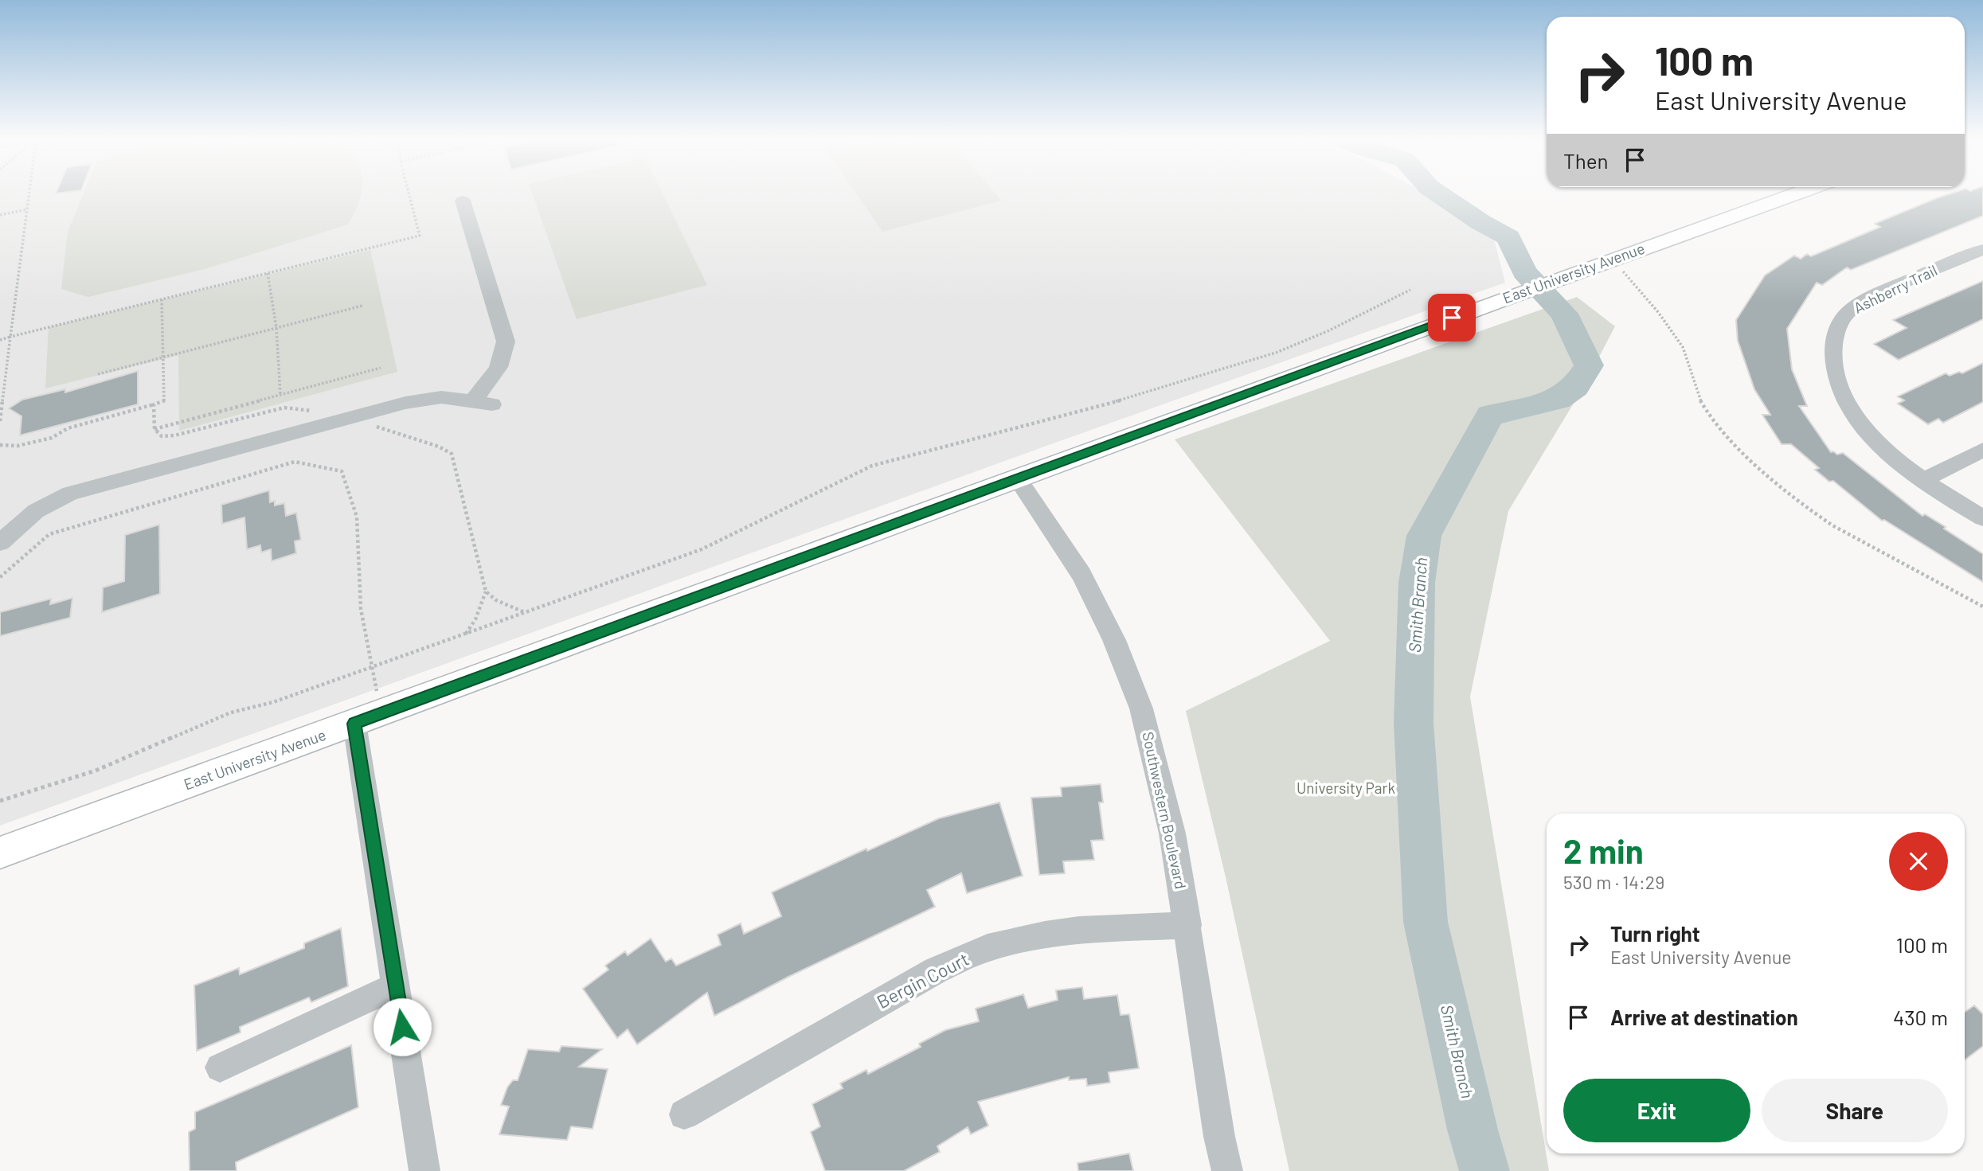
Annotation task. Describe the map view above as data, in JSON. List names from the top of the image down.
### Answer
{
  "streets": {
    "main road": ["East University Avenue"],
    "street": ["Ashberry Trail", "Southwestern Boulevard", "Bergin Court"]
  },
  "crossings": [
    ["East University Avenue", "Southwestern Boulevard"],
    ["Southwestern Boulevard", "Bergin Court"]
  ],
  "water": ["Smith Branch"],
  "parks": ["University Park"],
  "page": {
    "turn": ["100 m", "East University Avenue"],
    "then": "Then",
    "heading": ["2 min", "530 m · 14:29"],
    "list": [
      {
        "name": "Turn right",
        "note": "East University Avenue",
        "value": "100 m"
      },
      {
        "name": "Arrive at destination",
        "value": "430 m"
      }
    ],
    "buttons": ["Exit", "Share"]
  }
}
